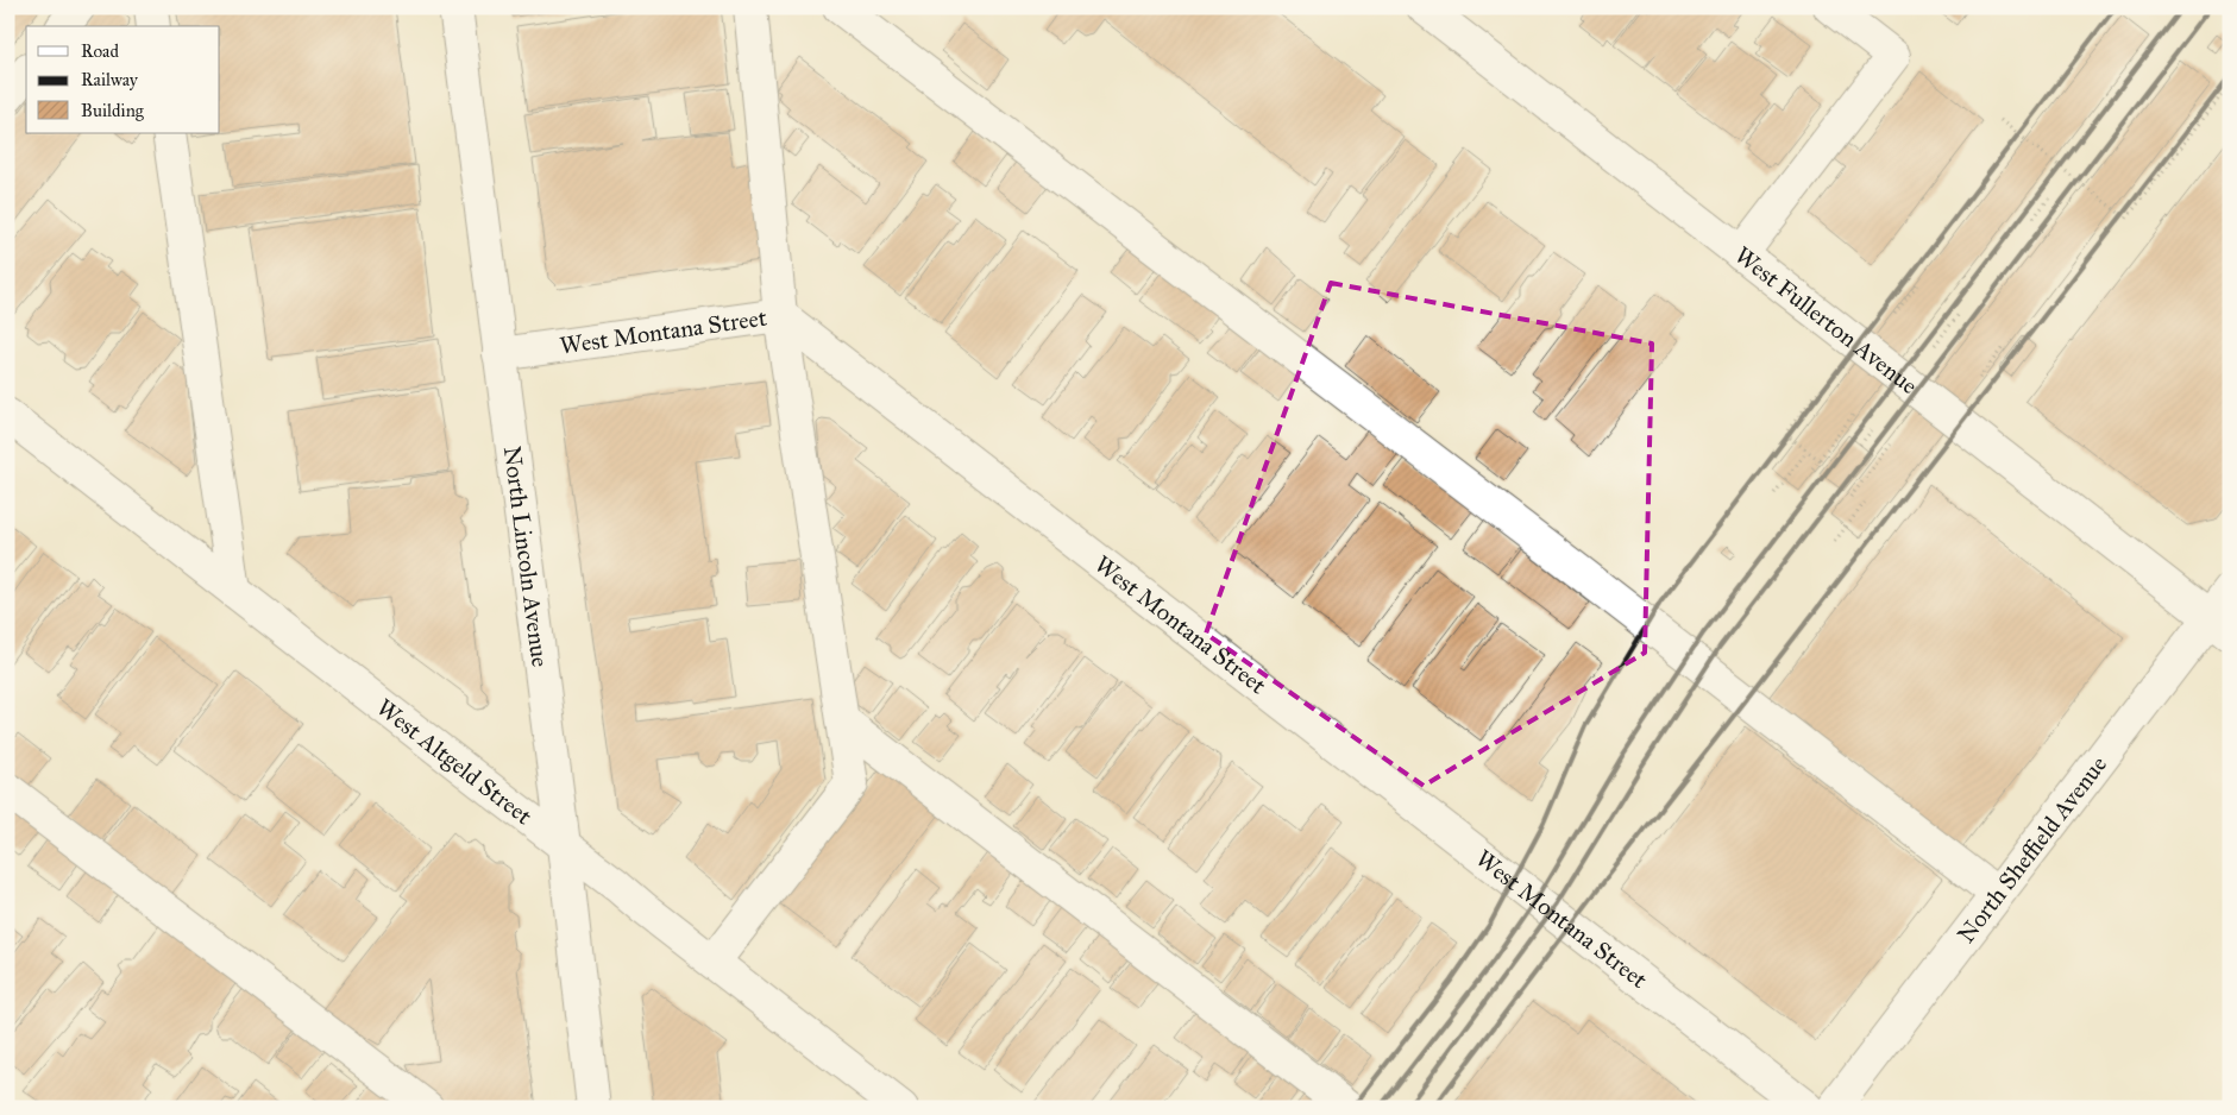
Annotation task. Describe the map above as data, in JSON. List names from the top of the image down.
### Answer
{
  "streets": {
    "street": [
      "West Fullerton Avenue",
      "West Montana Street",
      "North Lincoln Avenue",
      "West Altgeld Street",
      "North Sheffield Avenue"
    ]
  },
  "crossings": [
    ["West Fullerton Avenue", "North Sheffield Avenue"],
    ["West Montana Street", "North Lincoln Avenue"],
    ["North Lincoln Avenue", "West Altgeld Street"]
  ],
  "legend": ["Road", "Railway", "Building"]
}
